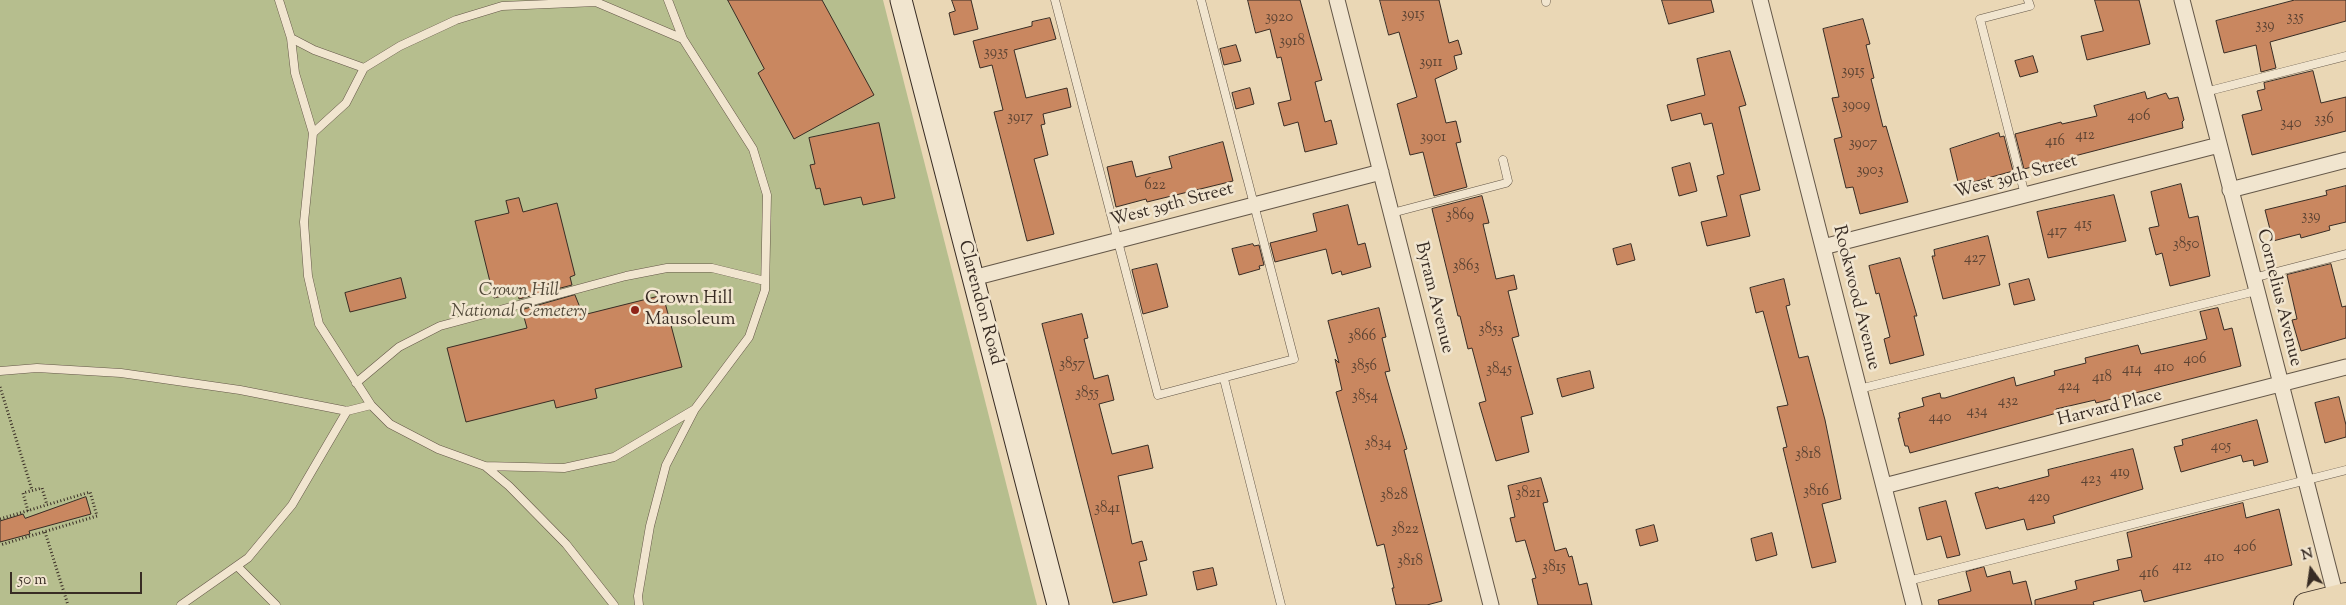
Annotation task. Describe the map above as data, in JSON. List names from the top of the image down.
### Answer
{
  "streets": {
    "street": [
      "West 39th Street",
      "Byram Avenue",
      "Rookwood Avenue",
      "Cornelius Avenue",
      "Clarendon Road",
      "Harvard Place"
    ]
  },
  "crossings": [
    ["West 39th Street", "Byram Avenue"],
    ["West 39th Street", "Rookwood Avenue"],
    ["West 39th Street", "Cornelius Avenue"],
    ["West 39th Street", "Clarendon Road"],
    ["Rookwood Avenue", "Harvard Place"],
    ["Cornelius Avenue", "Harvard Place"]
  ],
  "parks": ["Crown Hill National Cemetery"],
  "places": ["Crown Hill Mausoleum"],
  "house_numbers": [
    "3915",
    "3920",
    "335",
    "339",
    "3918",
    "3935",
    "3911",
    "3915",
    "3909",
    "406",
    "3917",
    "336",
    "340",
    "412",
    "3901",
    "416",
    "3907",
    "3903",
    "622",
    "3869",
    "339",
    "415",
    "417",
    "3850",
    "427",
    "3863",
    "3853",
    "3866",
    "406",
    "3857",
    "3856",
    "410",
    "3845",
    "414",
    "418",
    "424",
    "3855",
    "3854",
    "432",
    "434",
    "440",
    "3834",
    "405",
    "3818",
    "419",
    "423",
    "3816",
    "3821",
    "3828",
    "429",
    "3841",
    "3822",
    "406",
    "410",
    "3818",
    "412",
    "3815",
    "416"
  ],
  "scale_bar": "50 m",
  "north": "top"
}
